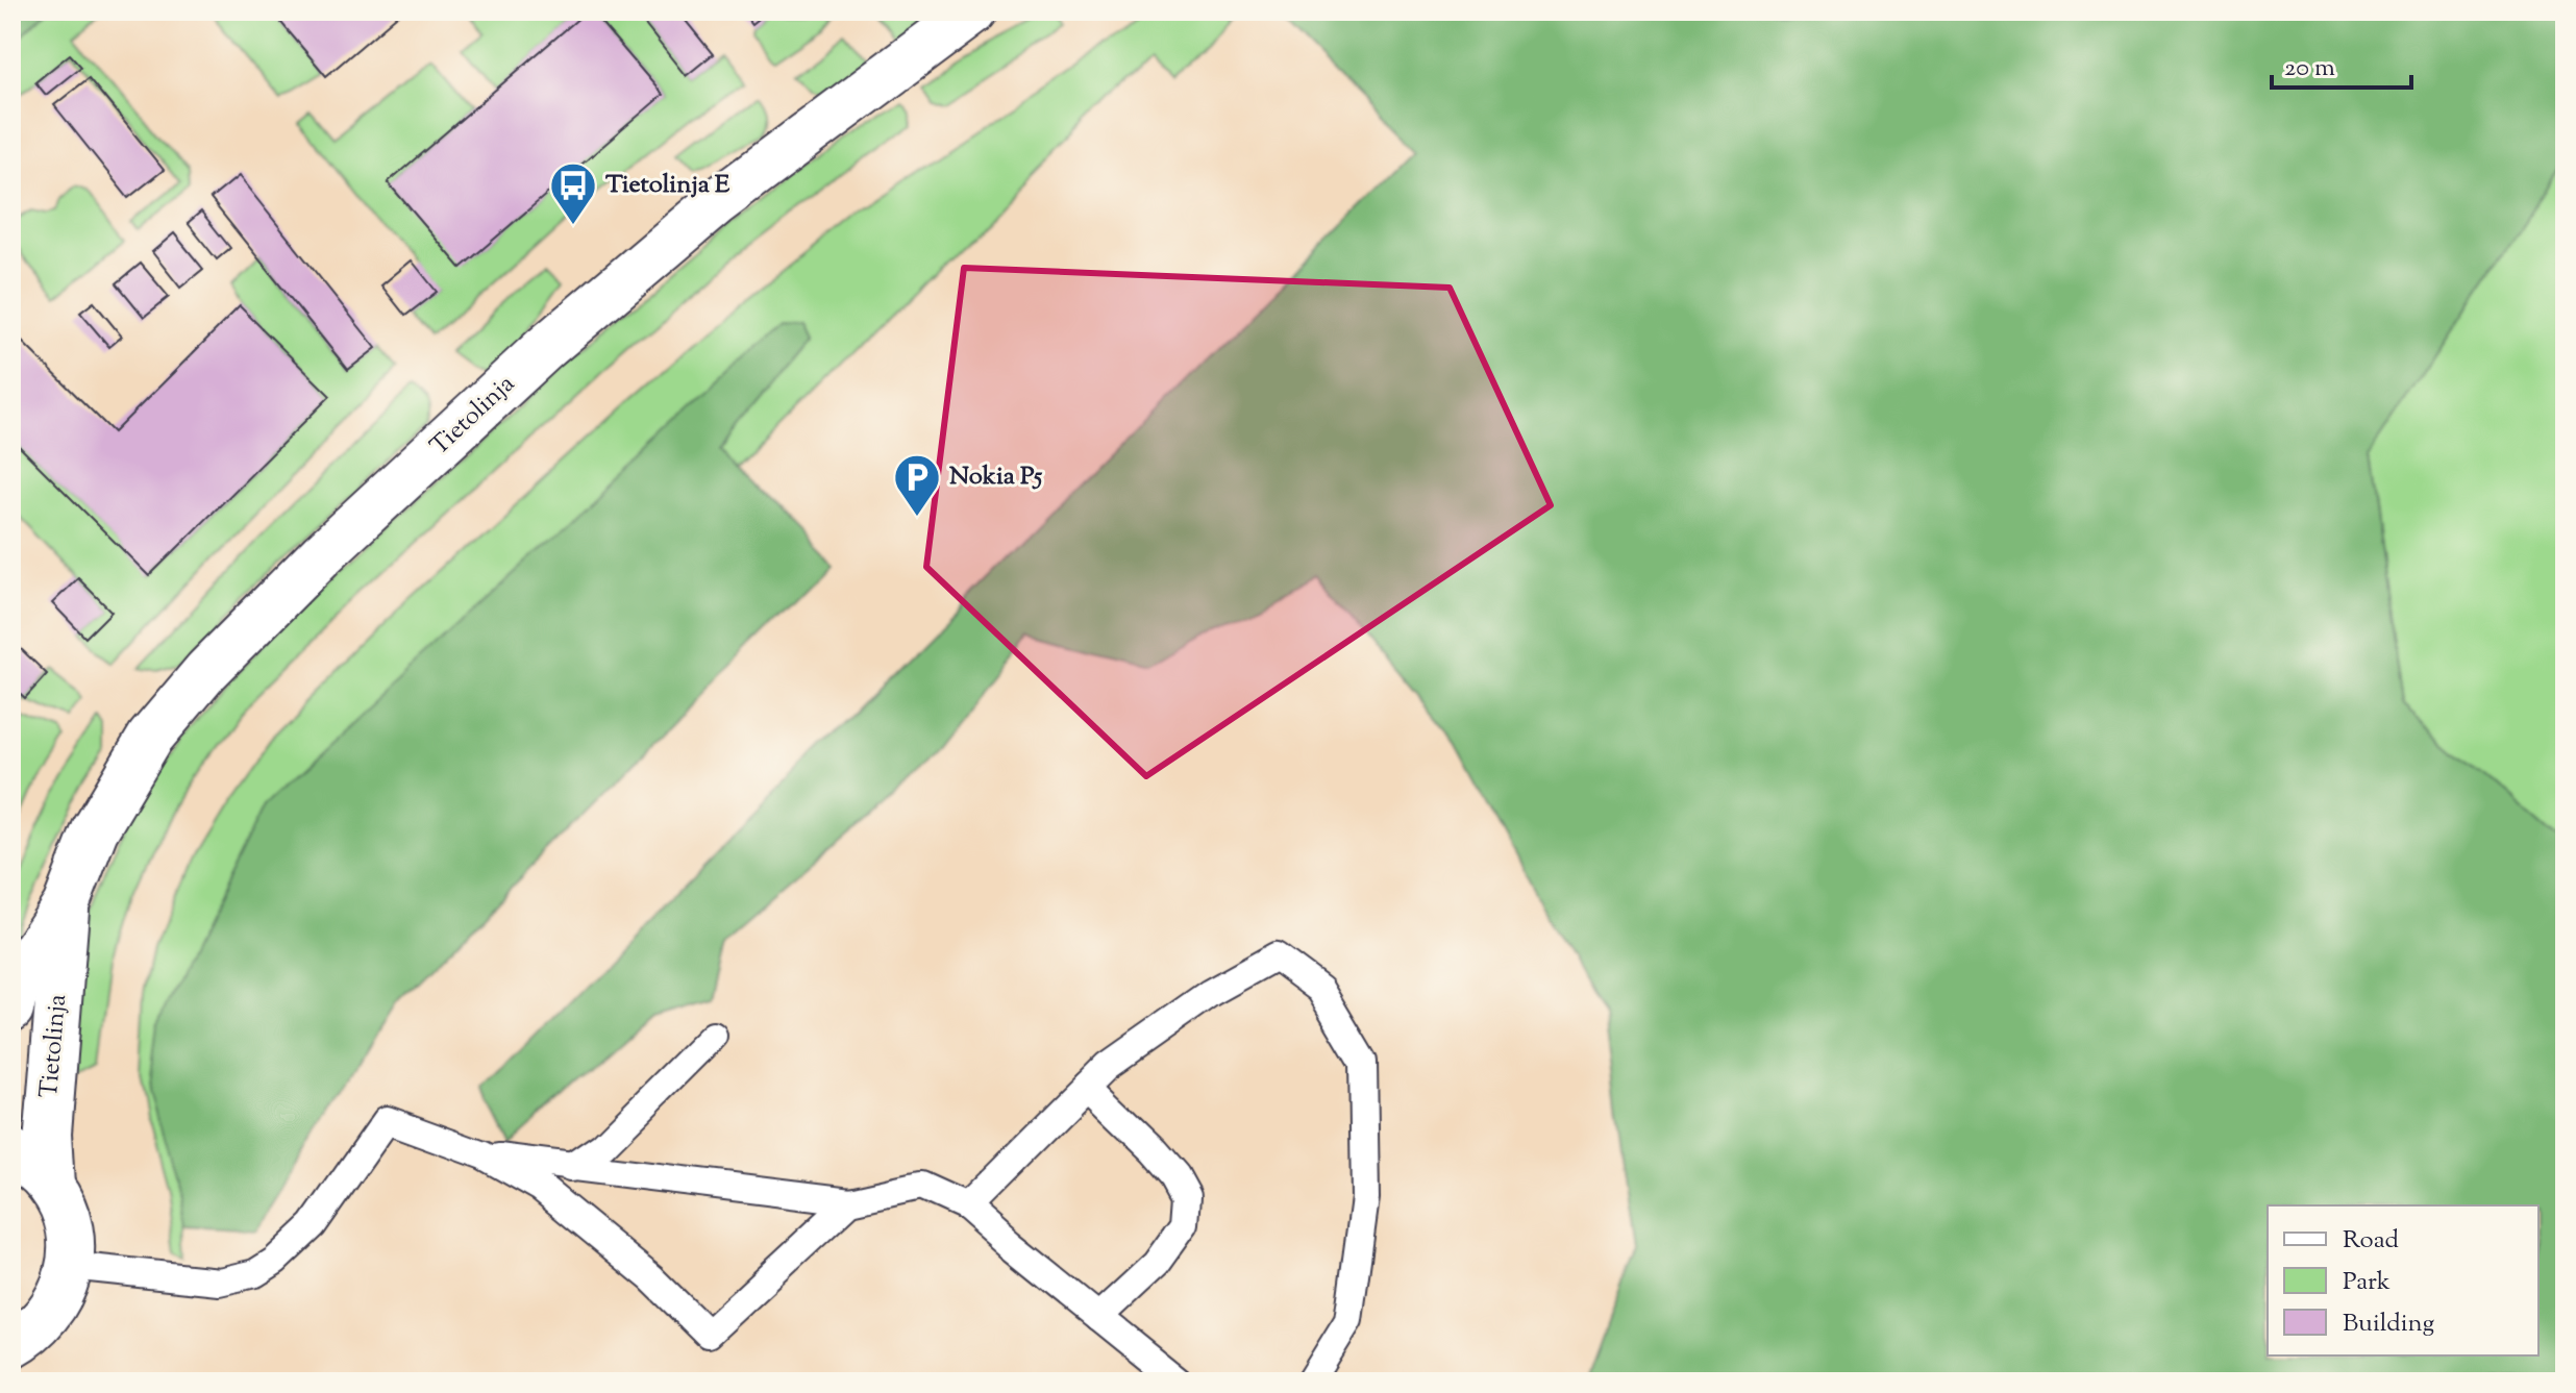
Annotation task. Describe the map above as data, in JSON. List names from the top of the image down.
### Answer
{
  "streets": {
    "street": ["Tietolinja"]
  },
  "places": {
    "bus stop": ["Tietolinja E"],
    "parking": ["Nokia P5"]
  },
  "legend": ["Road", "Park", "Building"],
  "scale_bar": "20 m"
}
